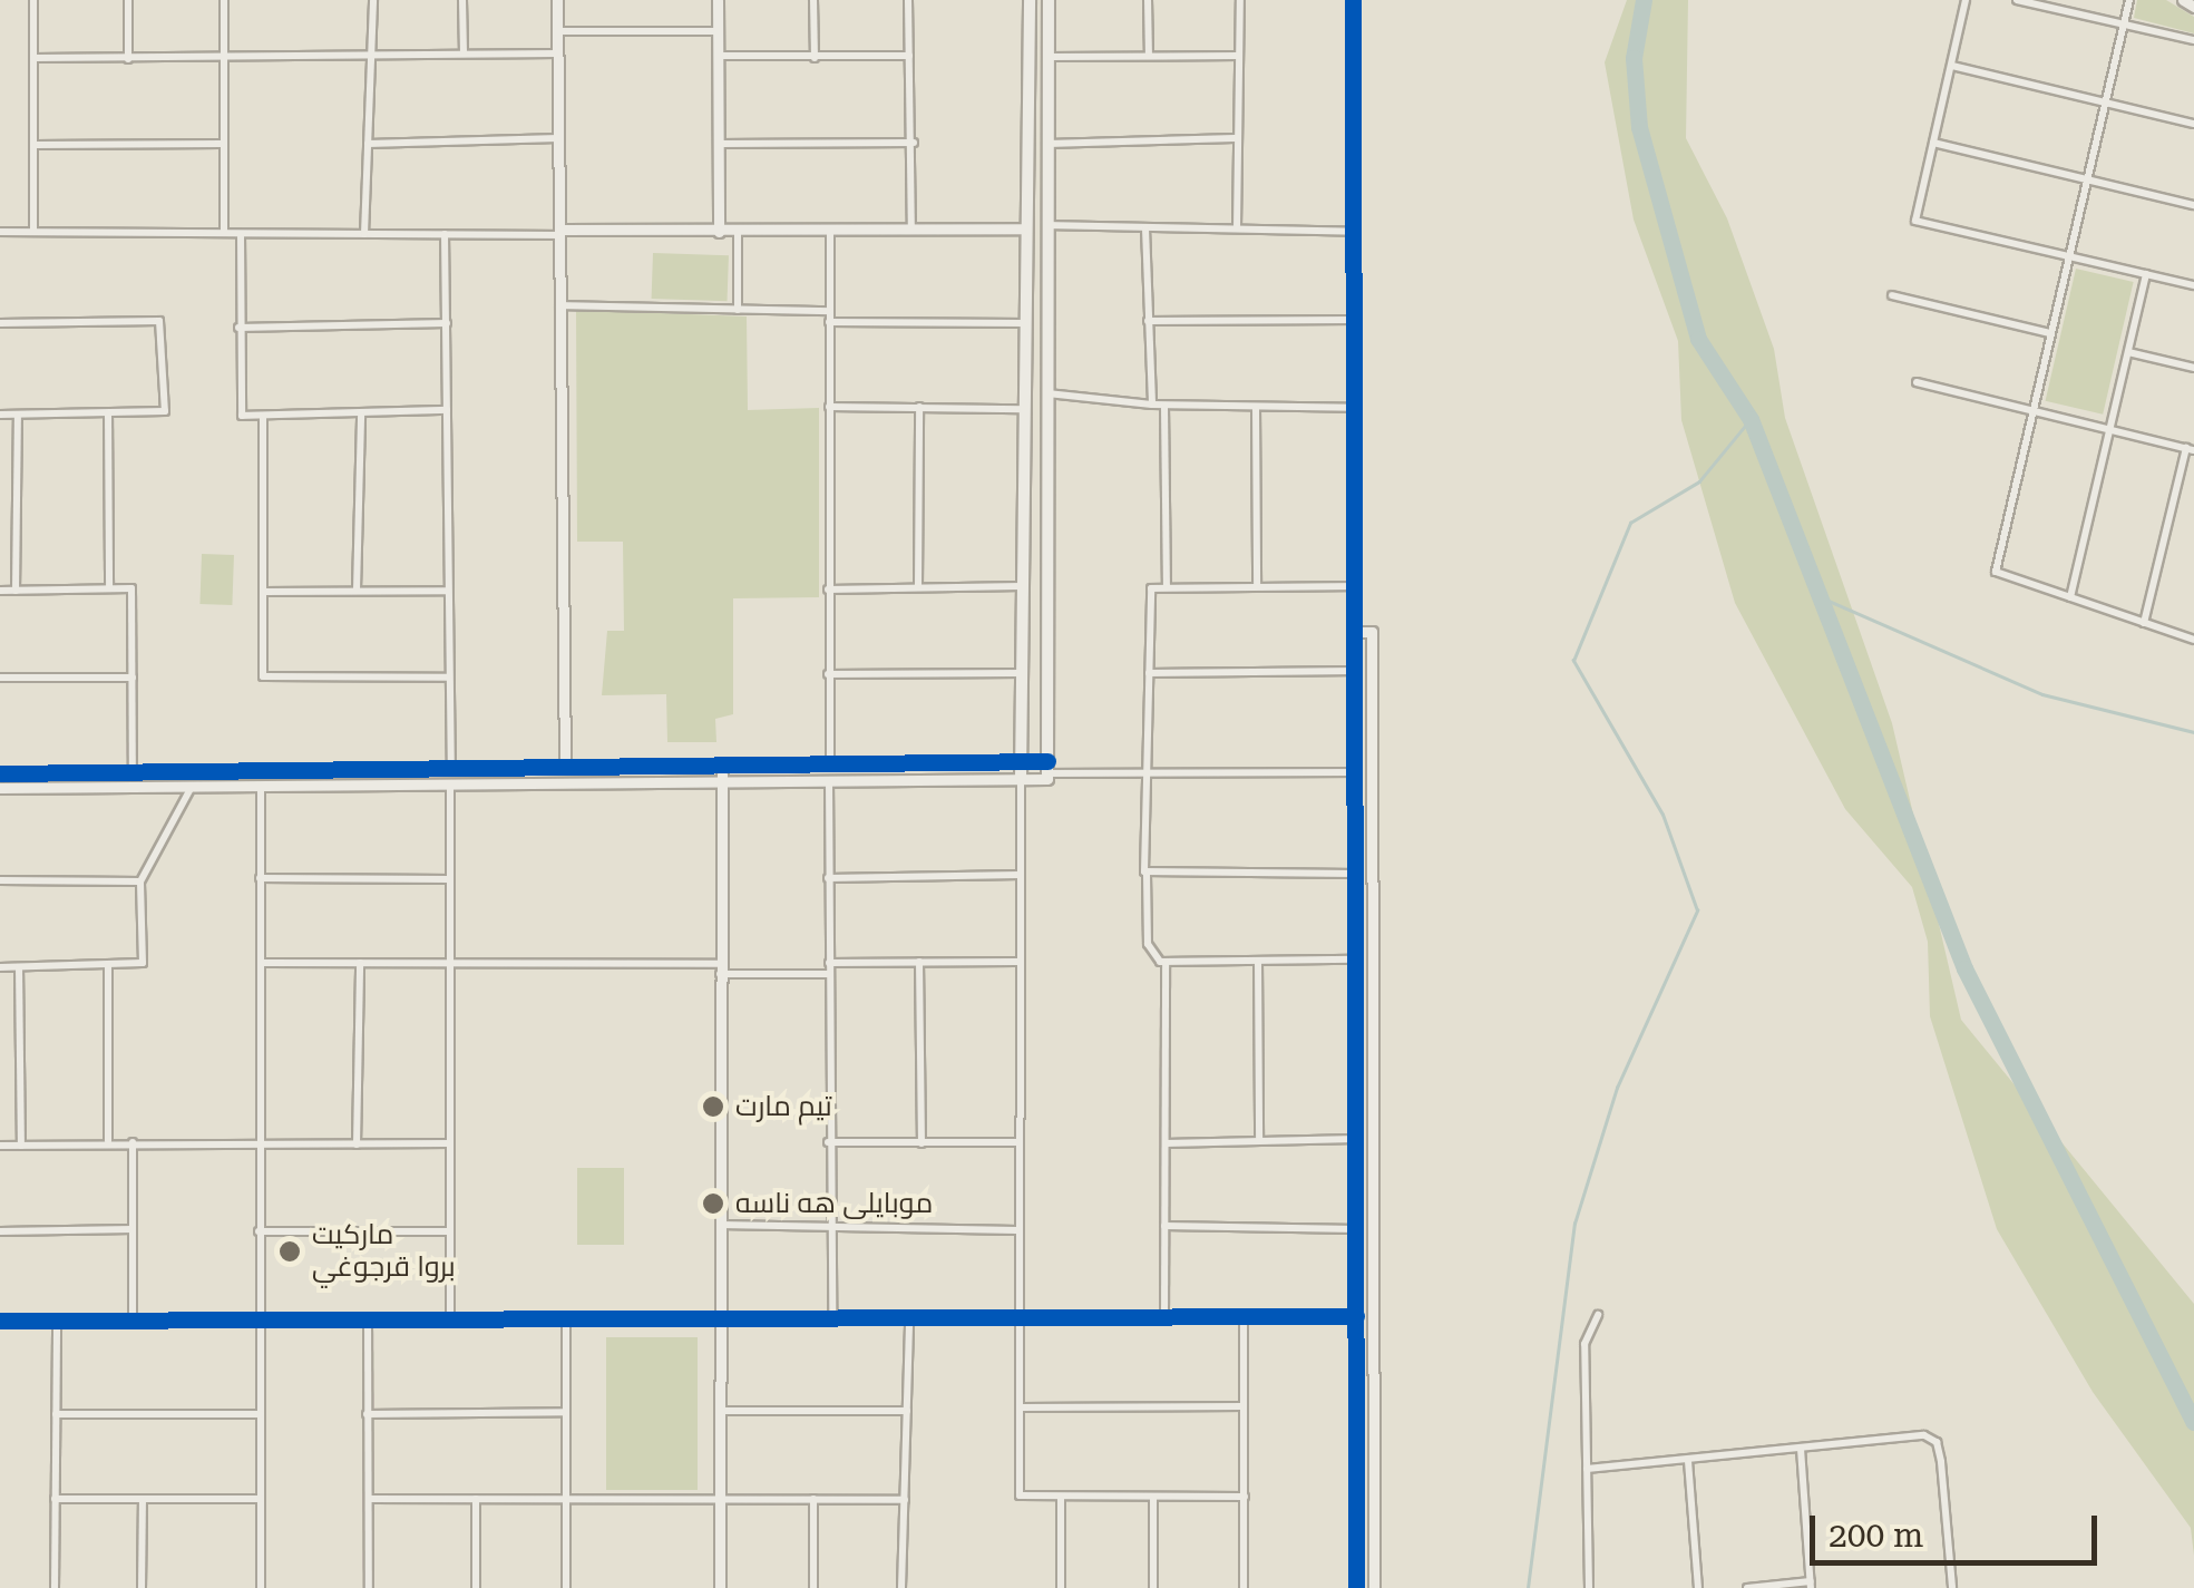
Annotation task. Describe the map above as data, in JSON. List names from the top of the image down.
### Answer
{
  "places": ["تیم مارت", "موبایلی هه ناسه", "ماركيت بروا قرجوغي"],
  "scale_bar": "200 m"
}
